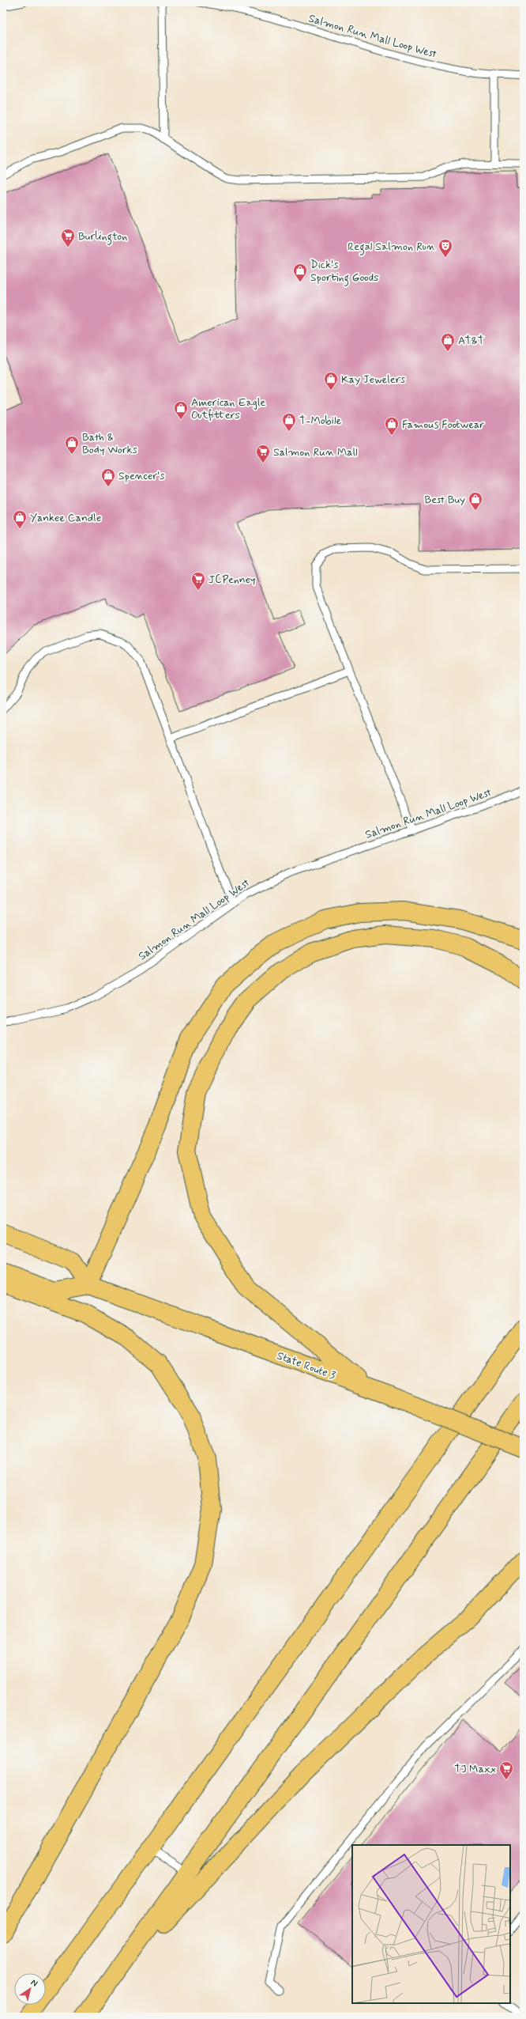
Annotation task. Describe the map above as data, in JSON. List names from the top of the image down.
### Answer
{
  "streets": {
    "main road": ["State Route 3"],
    "lane": ["Salmon Run Mall Loop West"]
  },
  "places": {
    "supermarket": [
      "Burlington",
      "Salmon Run Mall",
      "JCPenney",
      "TJ Maxx"
    ],
    "theatre": ["Regal Salmon Run"],
    "shop": [
      "Dick's Sporting Goods",
      "AT&T",
      "Kay Jewelers",
      "American Eagle Outfitters",
      "T-Mobile",
      "Famous Footwear",
      "Bath & Body Works",
      "Spencer's",
      "Best Buy",
      "Yankee Candle"
    ]
  },
  "north": "top right"
}
